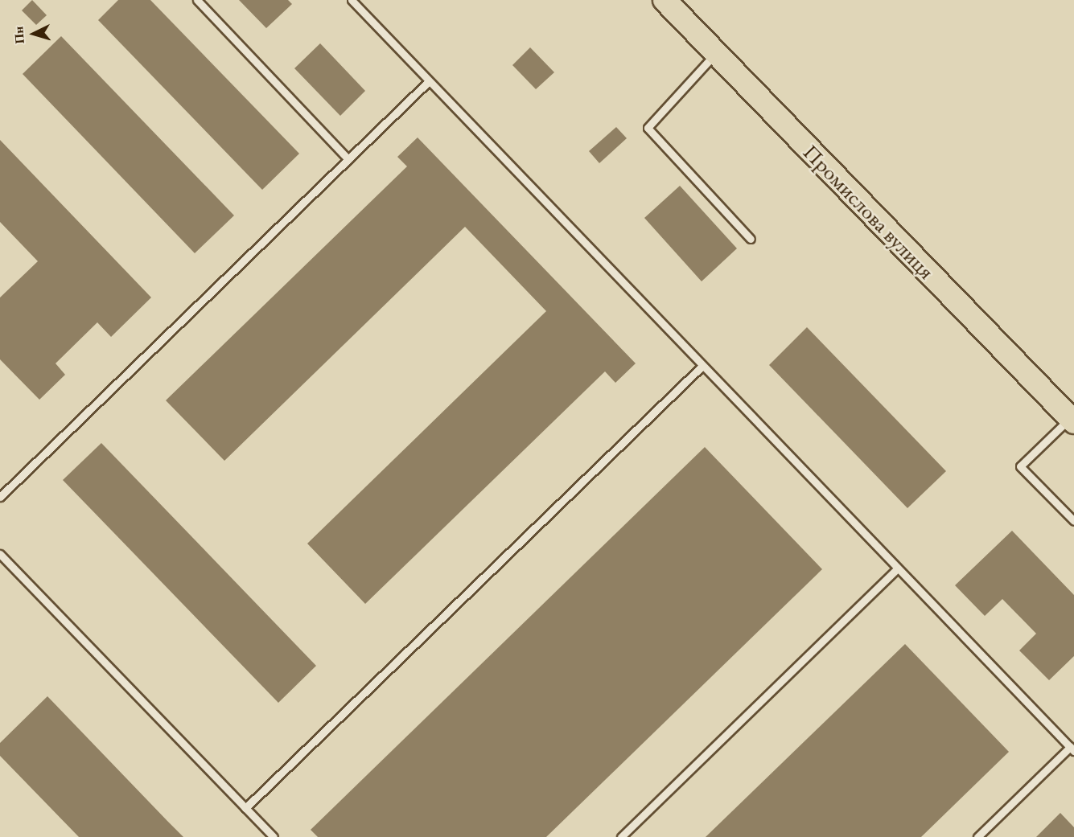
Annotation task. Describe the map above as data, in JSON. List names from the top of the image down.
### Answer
{
  "streets": {
    "main road": ["Промислова вулиця"]
  },
  "north": "left"
}
